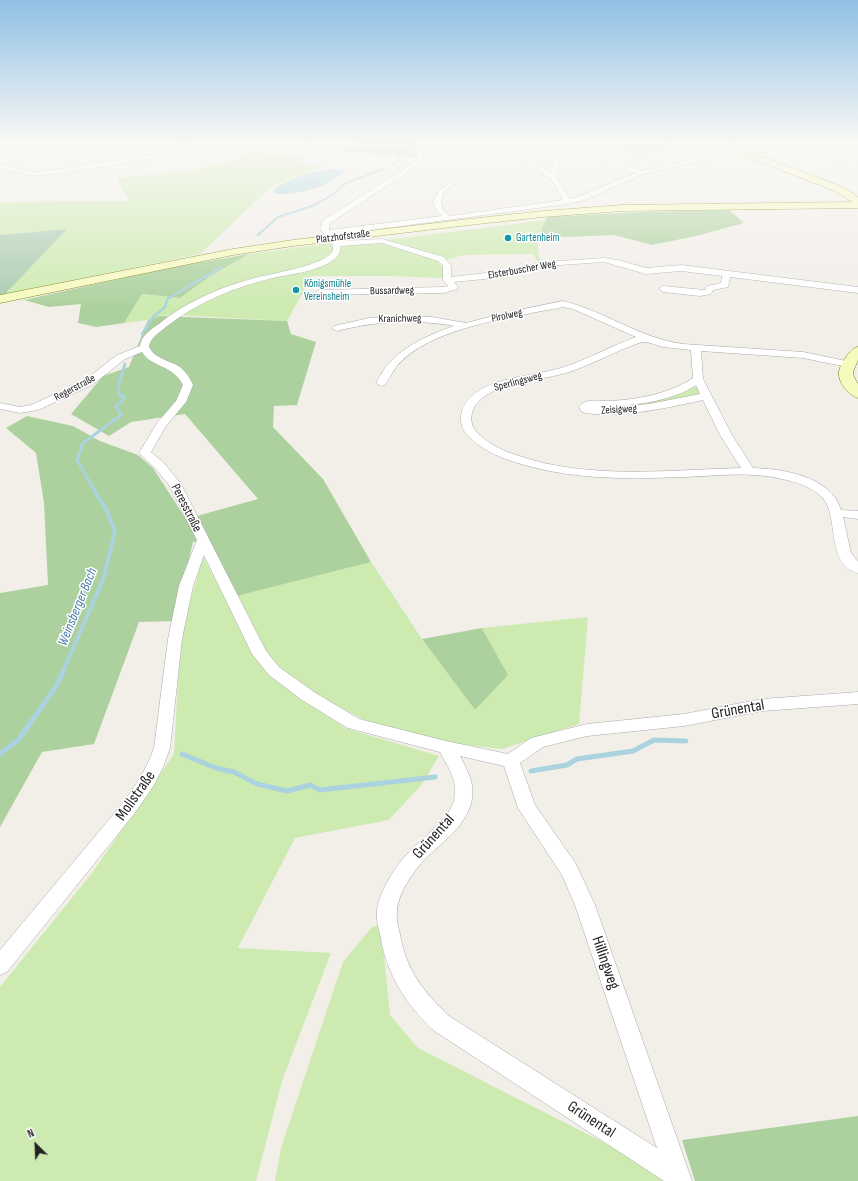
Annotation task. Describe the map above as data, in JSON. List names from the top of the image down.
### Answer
{
  "streets": {
    "main road": ["Platzhofstraße"],
    "street": [
      "Elsterbuscher Weg",
      "Bussardweg",
      "Pirolweg",
      "Kranichweg",
      "Sperlingsweg",
      "Regerstraße",
      "Zeisigweg",
      "Peresstraße",
      "Grünental",
      "Mollstraße",
      "Hillingweg"
    ]
  },
  "crossings": [
    ["Elsterbuscher Weg", "Bussardweg"],
    ["Pirolweg", "Kranichweg"],
    ["Pirolweg", "Sperlingsweg"],
    ["Regerstraße", "Peresstraße"],
    ["Peresstraße", "Grünental"],
    ["Peresstraße", "Mollstraße"],
    ["Grünental", "Hillingweg"]
  ],
  "water": ["Weinsberger Bach"],
  "places": ["Gartenheim", "Königsmühle Vereinsheim"],
  "north": "top left"
}
